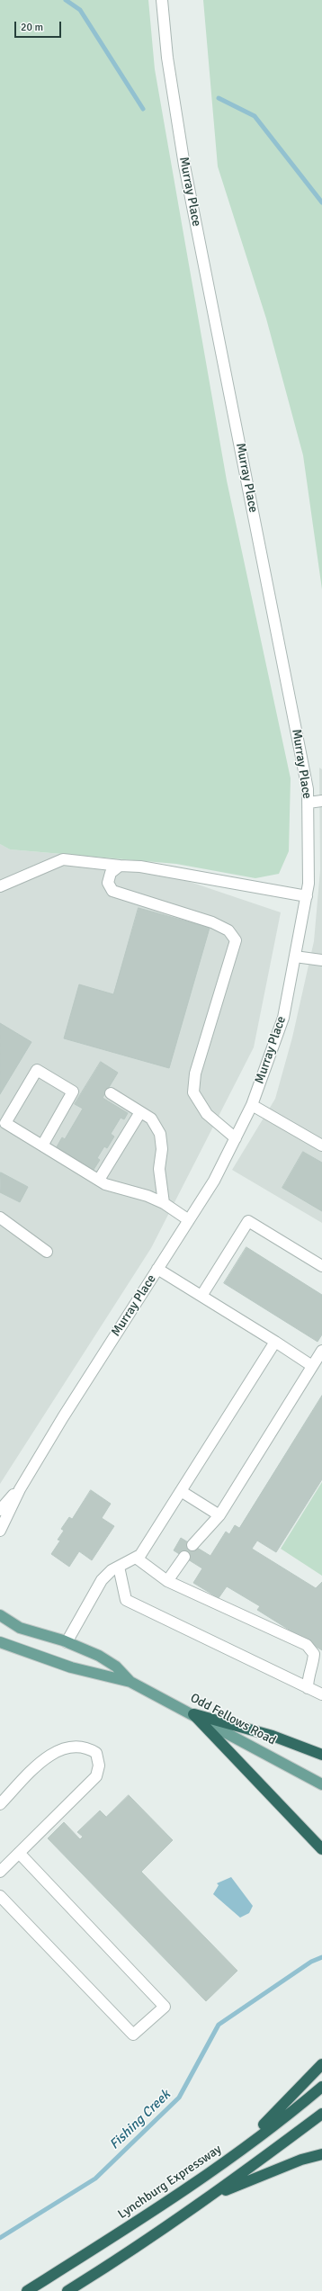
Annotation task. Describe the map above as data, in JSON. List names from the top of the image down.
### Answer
{
  "streets": {
    "highway": ["Lynchburg Expressway"],
    "main road": ["Odd Fellows Road"],
    "street": ["Murray Place"]
  },
  "water": ["Fishing Creek"],
  "scale_bar": "20 m"
}
